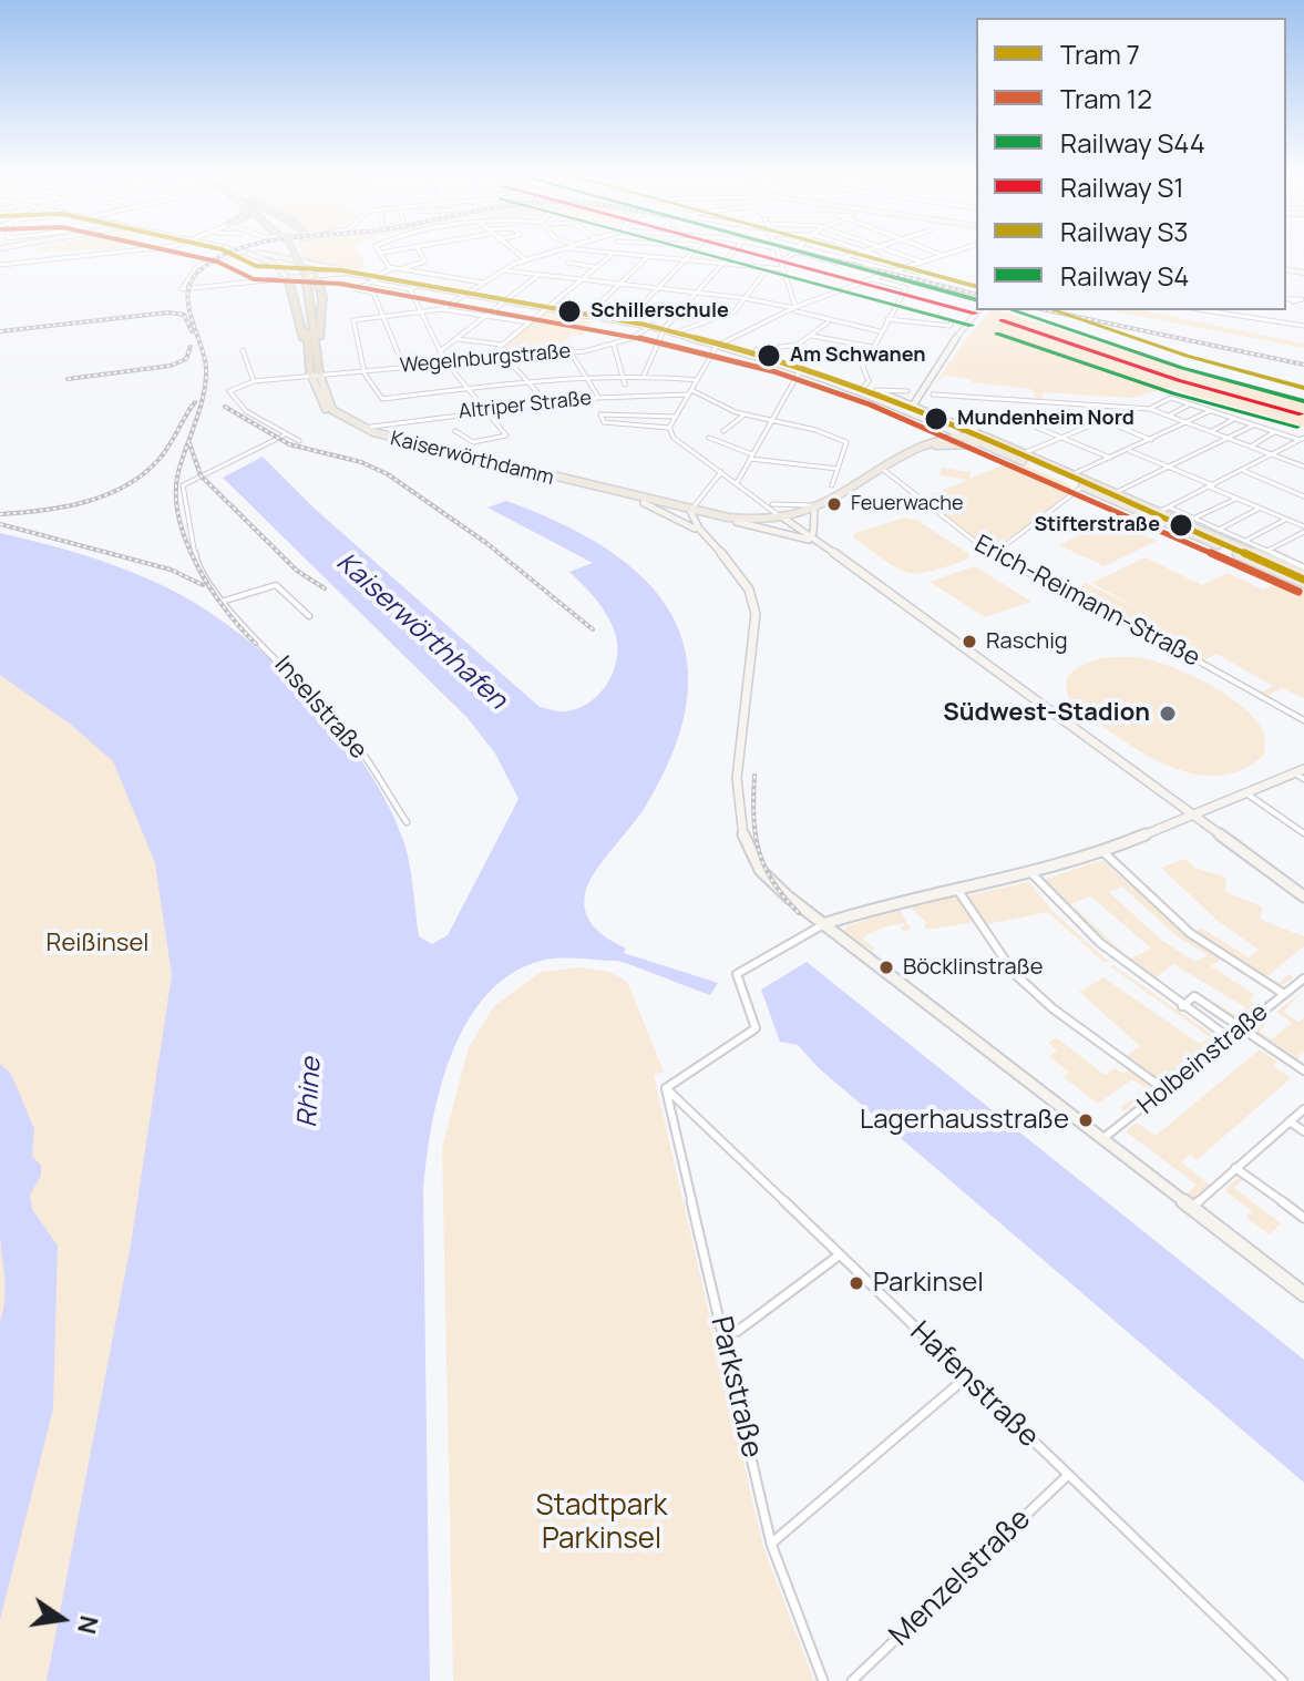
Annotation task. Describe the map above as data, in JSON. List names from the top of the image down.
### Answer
{
  "streets": {
    "highway": ["Kaiserwörthdamm"],
    "street": [
      "Wegelnburgstraße",
      "Altriper Straße",
      "Erich-Reimann-Straße",
      "Inselstraße",
      "Holbeinstraße",
      "Hafenstraße",
      "Parkstraße",
      "Menzelstraße"
    ]
  },
  "crossings": [
    ["Wegelnburgstraße", "Kaiserwörthdamm"],
    ["Altriper Straße", "Kaiserwörthdamm"],
    ["Hafenstraße", "Parkstraße"],
    ["Hafenstraße", "Menzelstraße"]
  ],
  "water": ["Kaiserwörthhafen", "Rhine"],
  "parks": ["Reißinsel", "Stadtpark Parkinsel"],
  "places": [
    "Schillerschule",
    "Am Schwanen",
    "Mundenheim Nord",
    "Feuerwache",
    "Stifterstraße",
    "Raschig",
    "Südwest-Stadion",
    "Böcklinstraße",
    "Lagerhausstraße",
    "Parkinsel"
  ],
  "lines": [
    "tram line 7",
    "tram line 12",
    "rail line S44",
    "rail line S1",
    "rail line S3",
    "rail line S4"
  ],
  "legend": [
    "Tram 7",
    "Tram 12",
    "Railway S44",
    "Railway S1",
    "Railway S3",
    "Railway S4"
  ],
  "north": "right"
}
